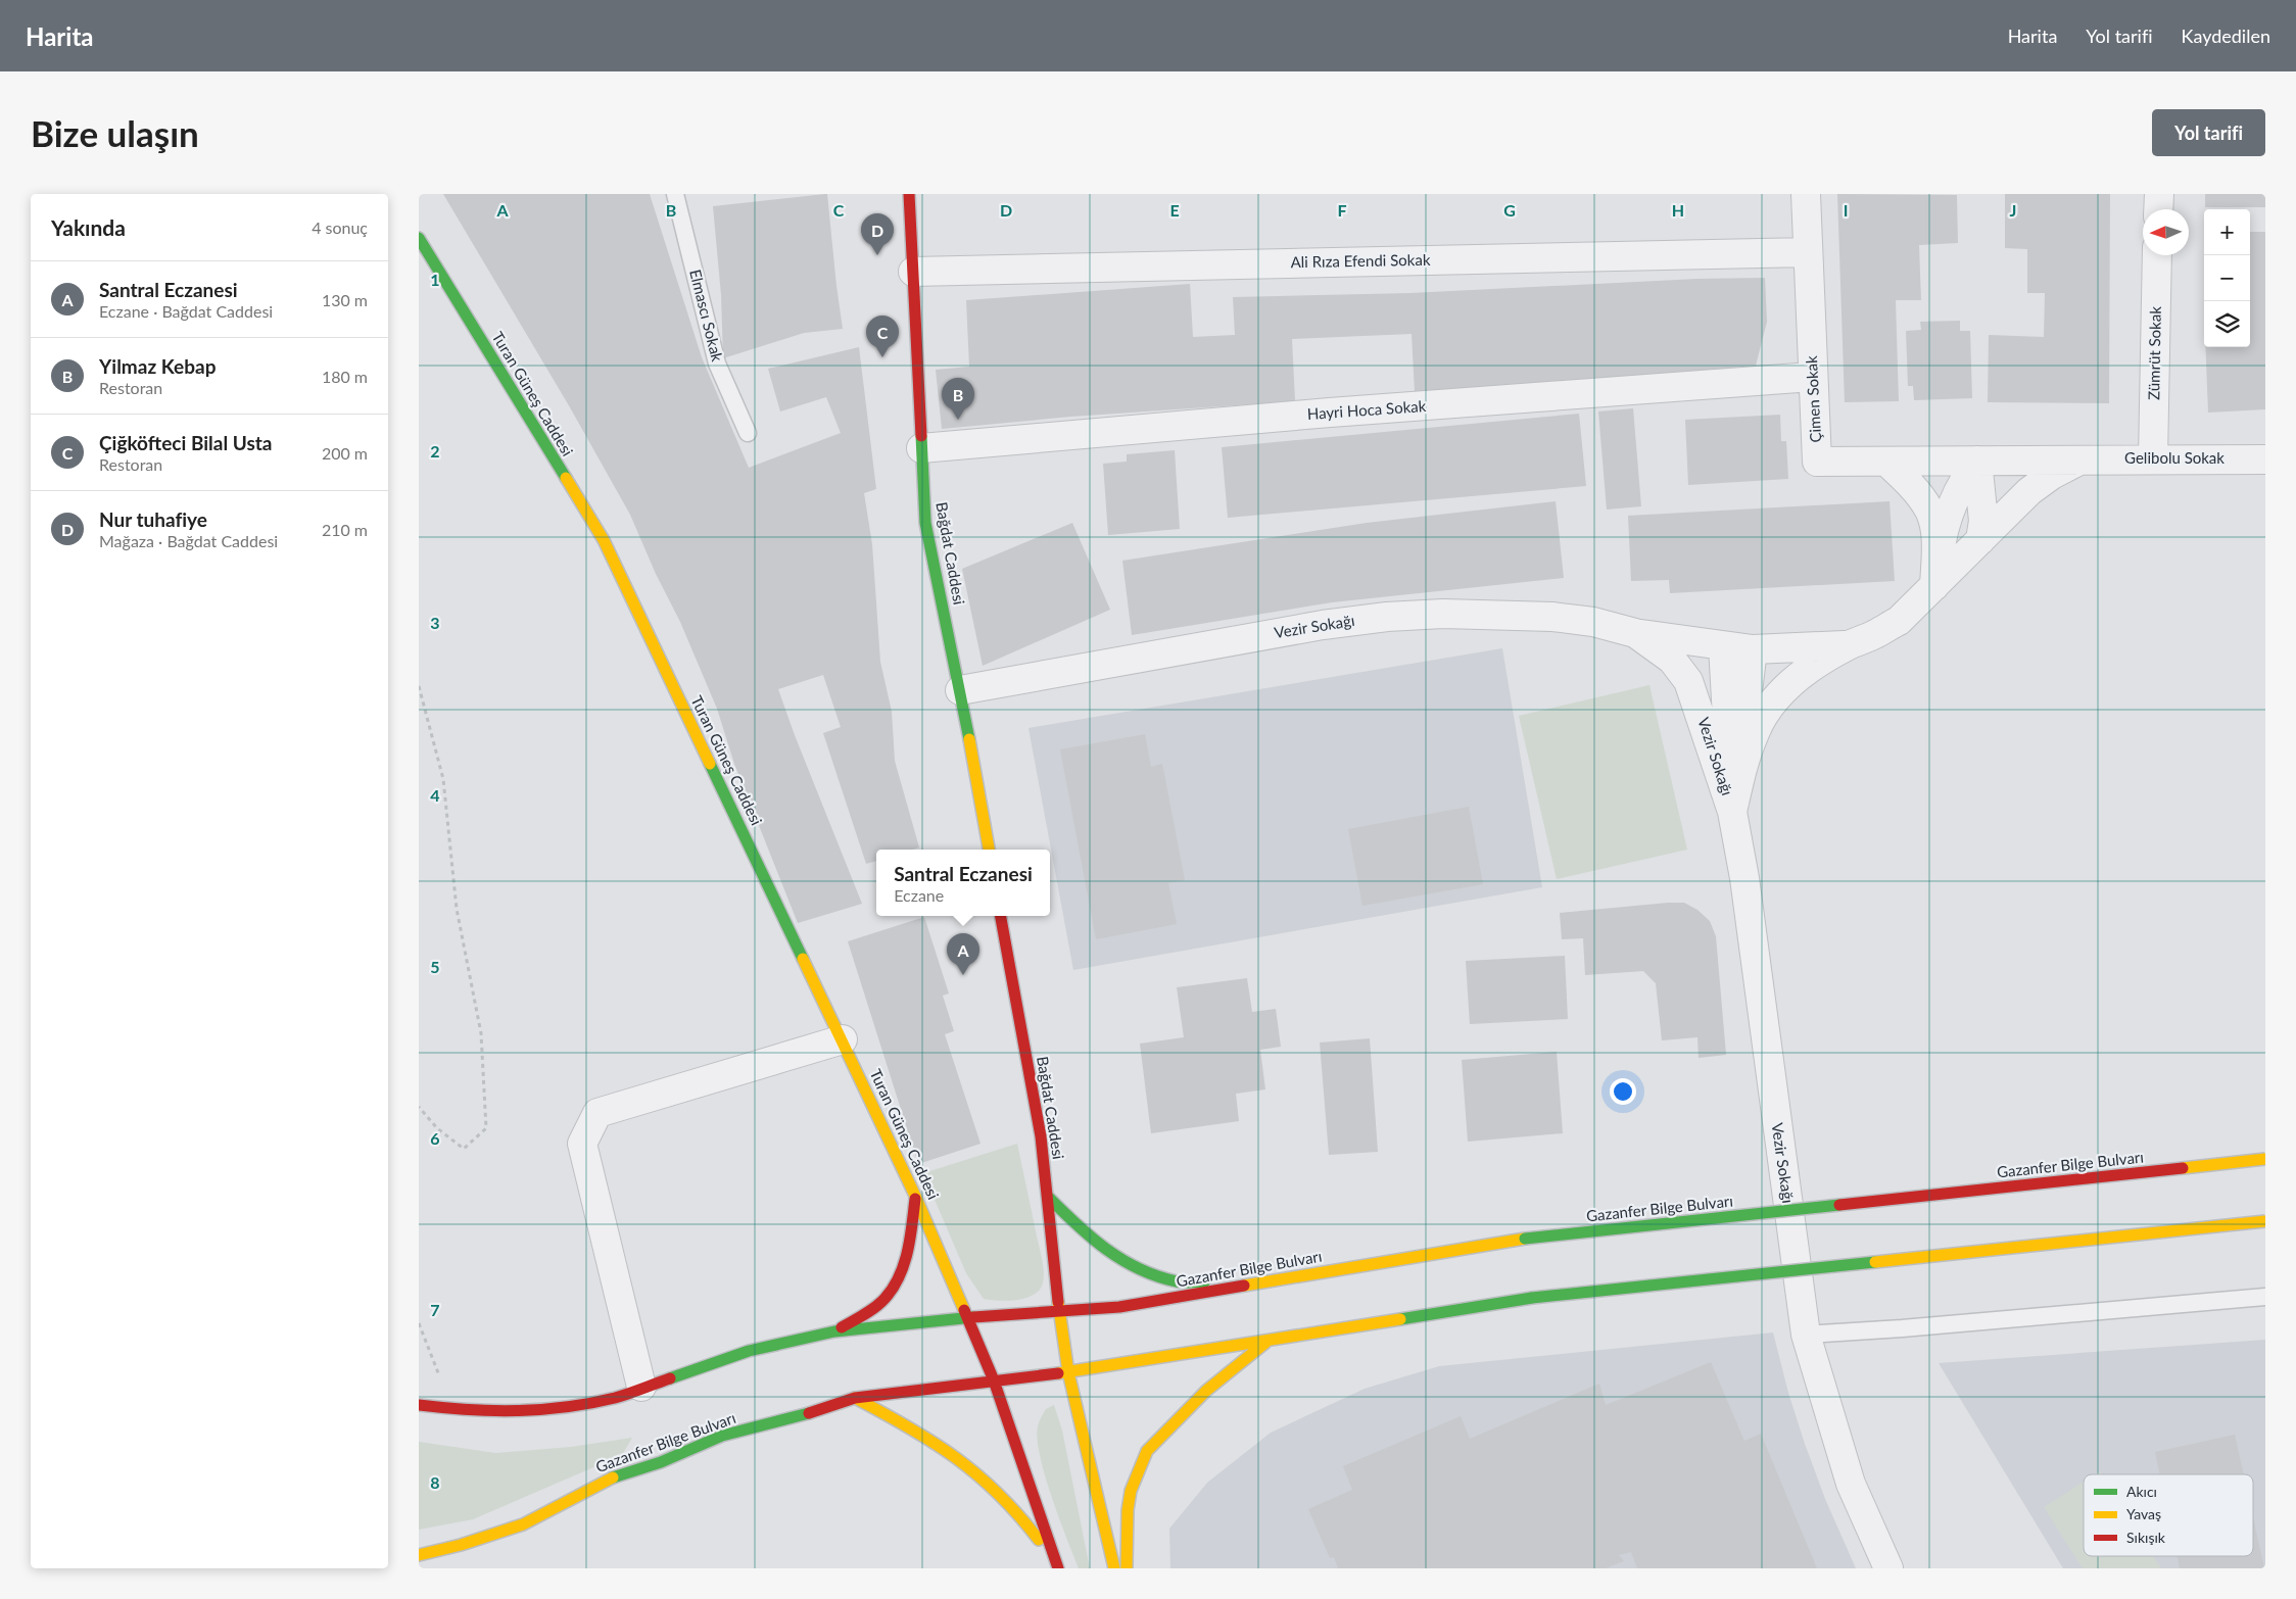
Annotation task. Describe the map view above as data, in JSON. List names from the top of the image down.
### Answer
{
  "streets": {
    "main road": ["Turan Güneş Caddesi", "Bağdat Caddesi", "Gazanfer Bilge Bulvarı"],
    "street": [
      "Ali Rıza Efendi Sokak",
      "Zümrüt Sokak",
      "Çimen Sokak",
      "Hayri Hoca Sokak",
      "Gelibolu Sokak",
      "Vezir Sokağı"
    ],
    "lane": ["Elmascı Sokak"]
  },
  "crossings": [
    ["Ali Rıza Efendi Sokak", "Çimen Sokak"],
    ["Ali Rıza Efendi Sokak", "Bağdat Caddesi"],
    ["Zümrüt Sokak", "Gelibolu Sokak"],
    ["Turan Güneş Caddesi", "Gazanfer Bilge Bulvarı"],
    ["Çimen Sokak", "Hayri Hoca Sokak"],
    ["Çimen Sokak", "Gelibolu Sokak"],
    ["Hayri Hoca Sokak", "Bağdat Caddesi"],
    ["Bağdat Caddesi", "Vezir Sokağı"],
    ["Bağdat Caddesi", "Gazanfer Bilge Bulvarı"]
  ],
  "legend": ["Akıcı", "Yavaş", "Sıkışık"],
  "north": "left",
  "page": {
    "header": "Harita",
    "nav": ["Harita", "Yol tarifi", "Kaydedilen"],
    "buttons": "Yol tarifi",
    "title": "Bize ulaşın",
    "heading": ["Yakında", "4 sonuç"],
    "map_buttons": ["+", "−"],
    "pins": [
      "D",
      "C",
      "B",
      "A"
    ],
    "list": [
      {
        "mark": "A",
        "name": "Santral Eczanesi",
        "note": "Eczane · Bağdat Caddesi",
        "value": "130 m"
      },
      {
        "mark": "B",
        "name": "Yilmaz Kebap",
        "note": "Restoran",
        "value": "180 m"
      },
      {
        "mark": "C",
        "name": "Çiğköfteci Bilal Usta",
        "note": "Restoran",
        "value": "200 m"
      },
      {
        "mark": "D",
        "name": "Nur tuhafiye",
        "note": "Mağaza · Bağdat Caddesi",
        "value": "210 m"
      }
    ],
    "popup": ["Santral Eczanesi", "Eczane"]
  },
  "grid": {
    "columns": [
      "A",
      "B",
      "C",
      "D",
      "E",
      "F",
      "G",
      "H",
      "I",
      "J"
    ],
    "rows": [
      "1",
      "2",
      "3",
      "4",
      "5",
      "6",
      "7",
      "8"
    ]
  }
}
